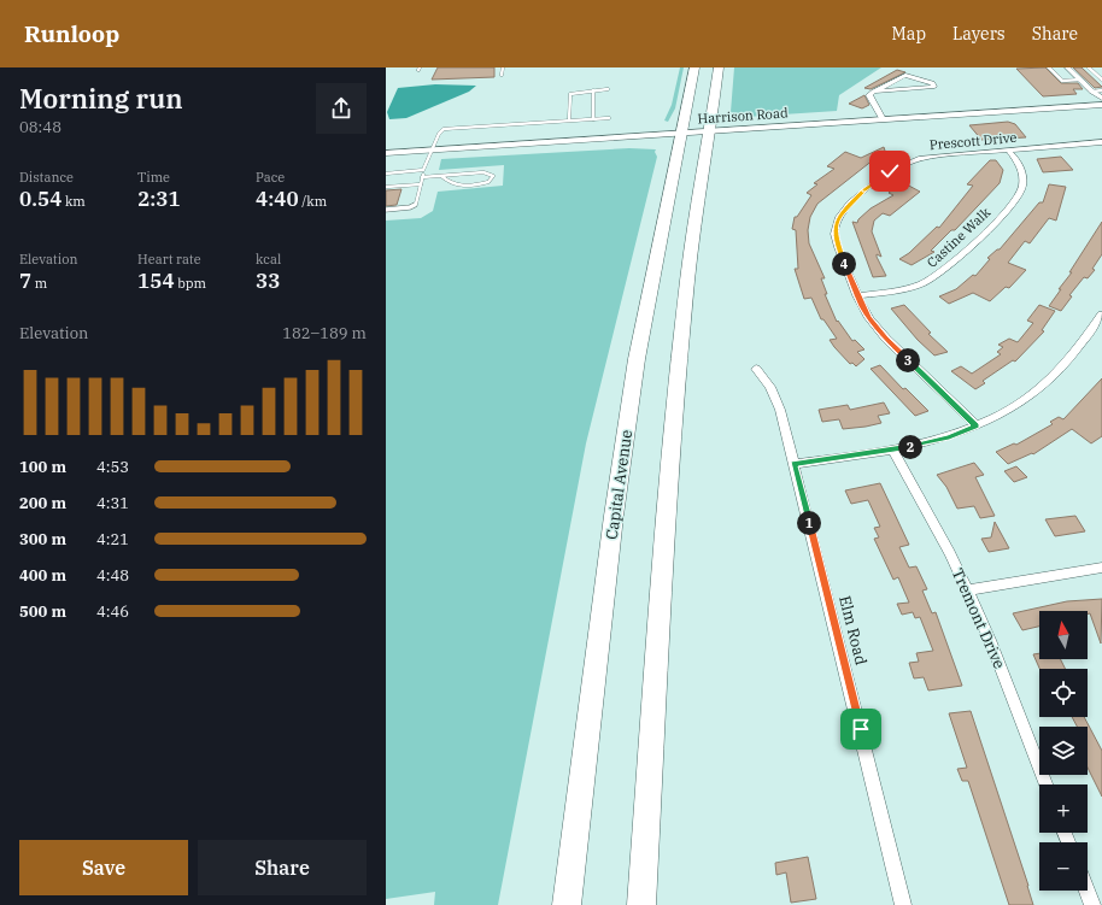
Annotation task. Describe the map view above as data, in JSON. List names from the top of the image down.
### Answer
{
  "streets": {
    "highway": ["Capital Avenue"],
    "street": [
      "Harrison Road",
      "Prescott Drive",
      "Castine Walk",
      "Tremont Drive",
      "Elm Road"
    ]
  },
  "crossings": [
    ["Harrison Road", "Capital Avenue"],
    ["Prescott Drive", "Castine Walk"]
  ],
  "north": "top",
  "page": {
    "header": "Runloop",
    "nav": ["Map", "Layers", "Share"],
    "heading": ["Morning run", "08:48"],
    "stats": [
      ["Distance", "0.54 km"],
      ["Time", "2:31"],
      ["Pace", "4:40 /km"],
      ["Elevation", "7 m"],
      ["Heart rate", "154 bpm"],
      ["kcal", "33"]
    ],
    "pins": [
      "4",
      "3",
      "2",
      "1"
    ],
    "chart": ["Elevation", "182–189 m"],
    "list": [
      {
        "name": "100 m",
        "note": "4:53"
      },
      {
        "name": "200 m",
        "note": "4:31"
      },
      {
        "name": "300 m",
        "note": "4:21"
      },
      {
        "name": "400 m",
        "note": "4:48"
      },
      {
        "name": "500 m",
        "note": "4:46"
      }
    ],
    "map_buttons": ["+", "−"],
    "buttons": ["Save", "Share"]
  }
}
